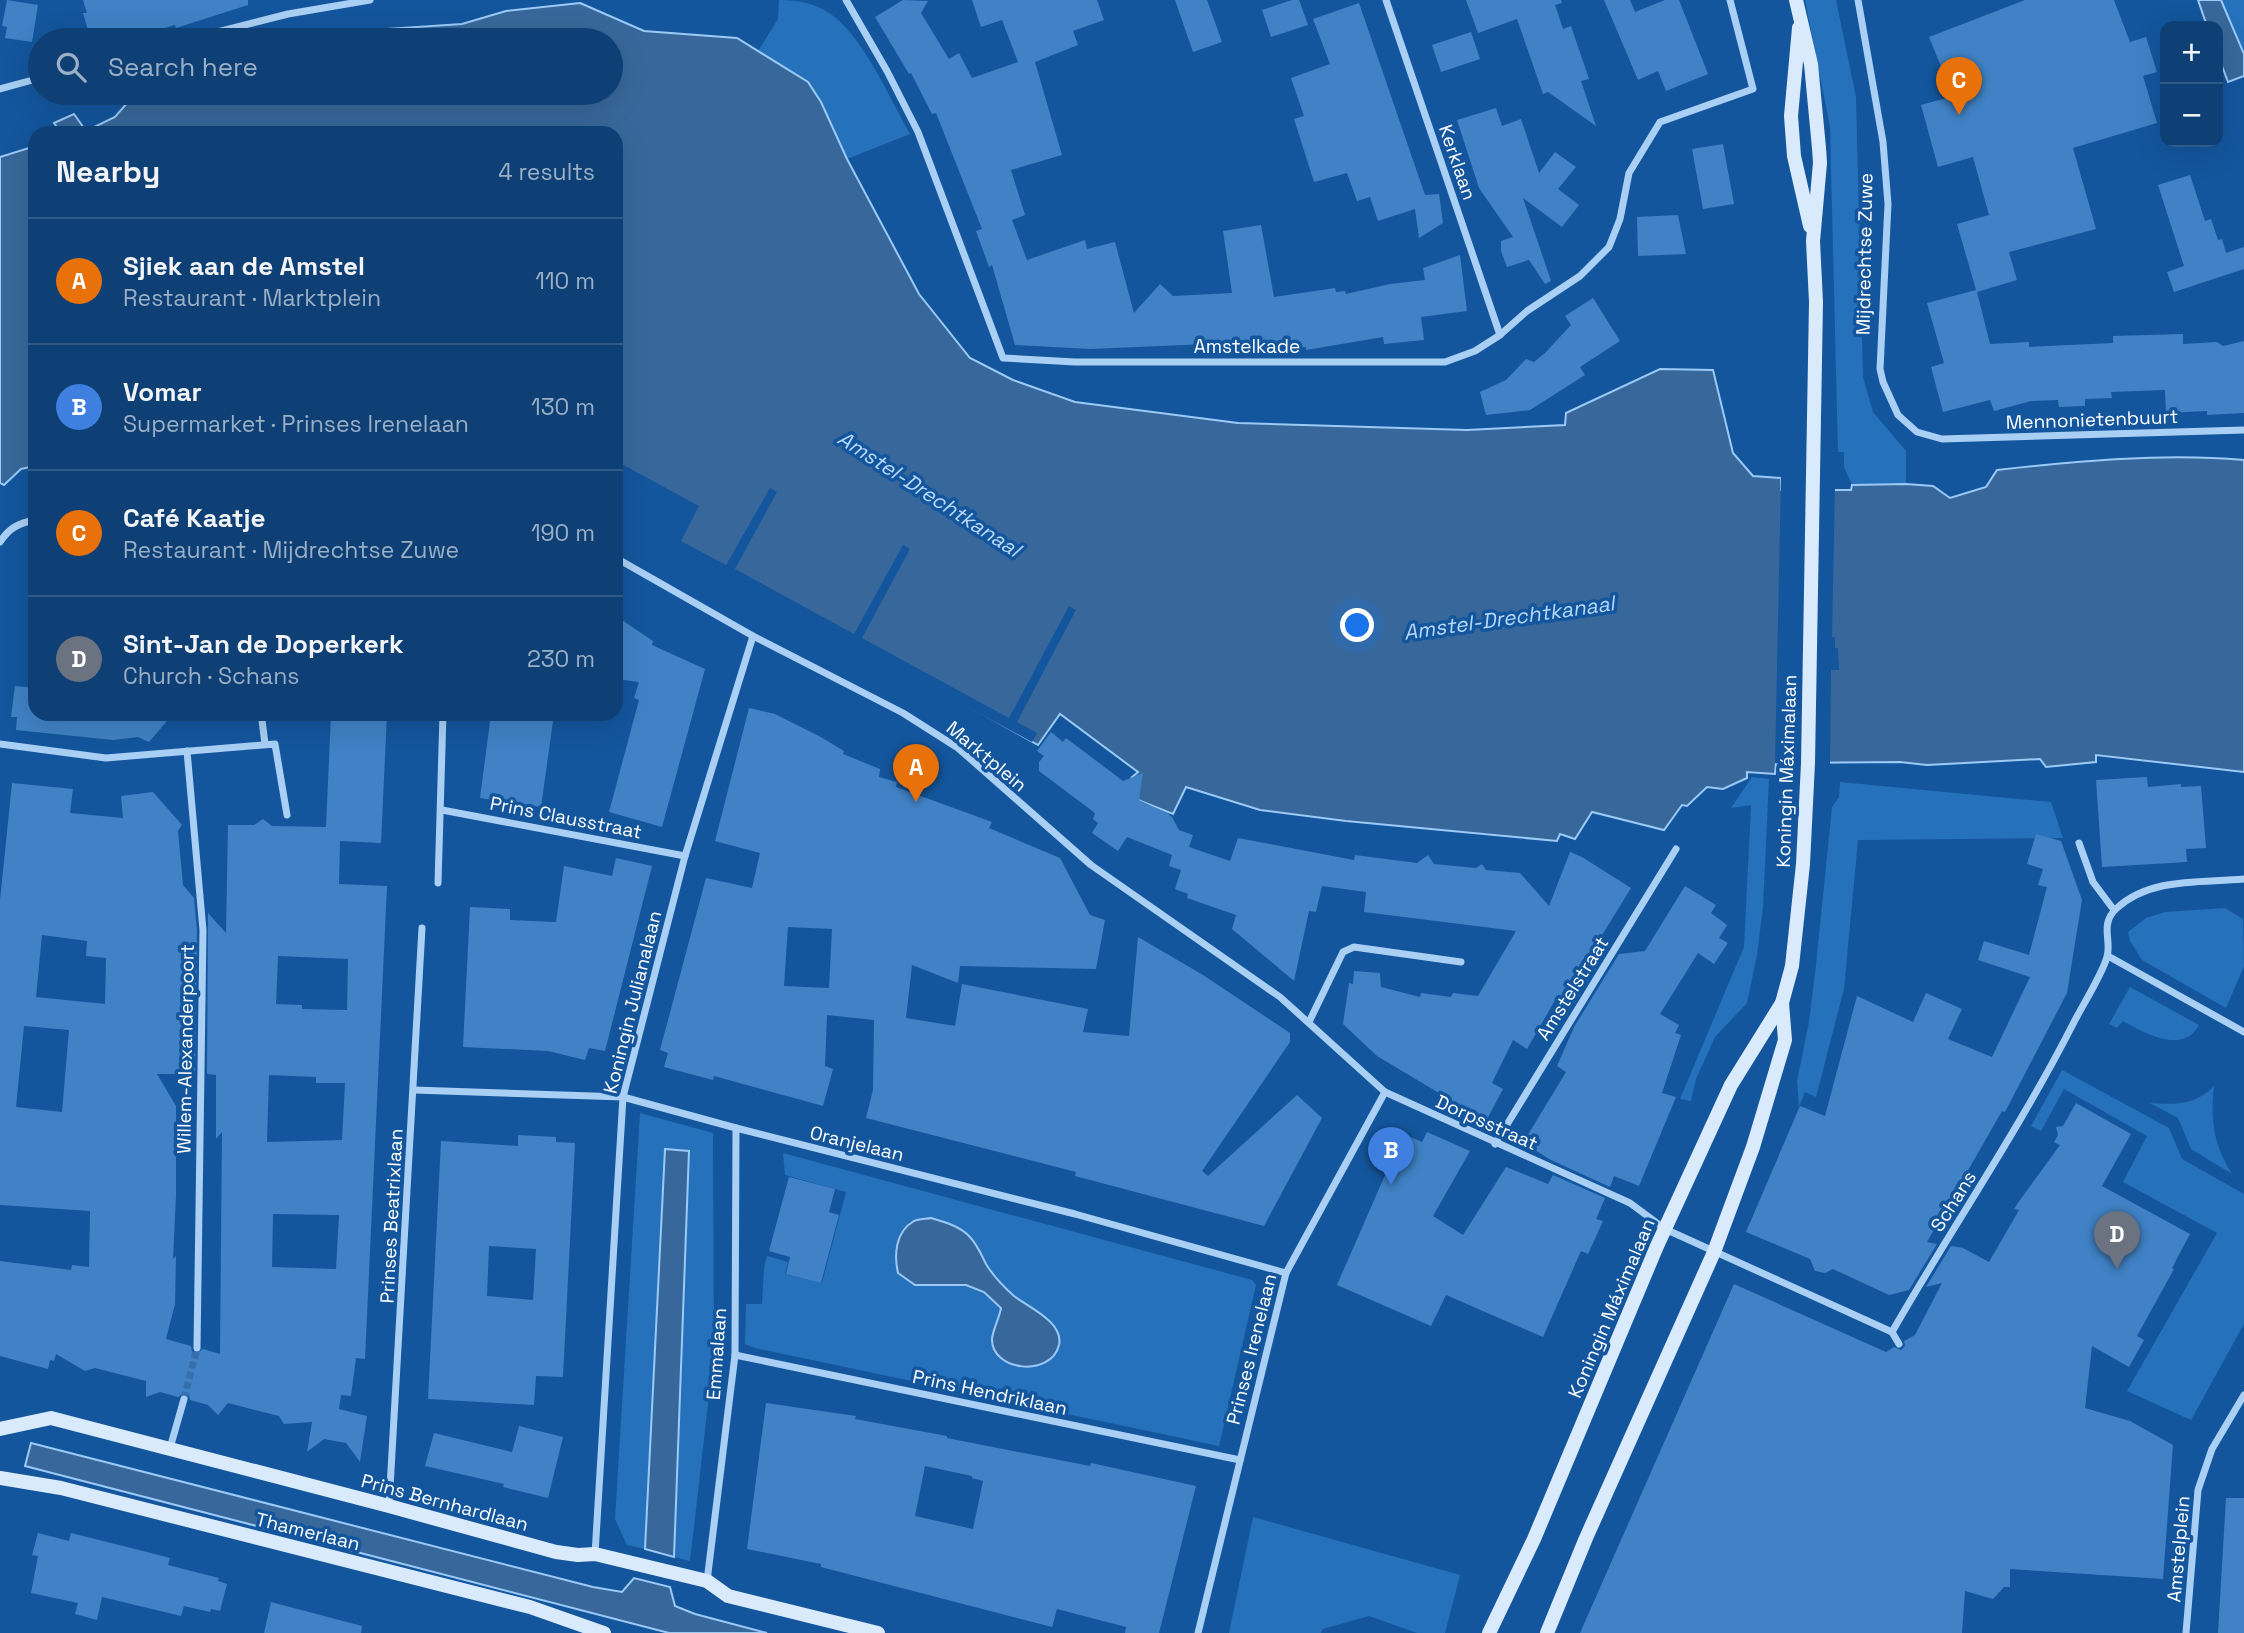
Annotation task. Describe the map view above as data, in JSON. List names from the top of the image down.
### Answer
{
  "streets": {
    "street": [
      "Kerklaan",
      "Mijdrechtse Zuwe",
      "Amstelkade",
      "Mennonietenbuurt",
      "Marktplein",
      "Koningin Máximalaan",
      "Prins Clausstraat",
      "Amstelstraat",
      "Koningin Julianalaan",
      "Willem-Alexanderpoort",
      "Dorpsstraat",
      "Oranjelaan",
      "Schans",
      "Prinses Beatrixlaan",
      "Prinses Irenelaan",
      "Emmalaan",
      "Prins Hendriklaan",
      "Prins Bernhardlaan",
      "Thamerlaan",
      "Amstelplein"
    ]
  },
  "crossings": [
    ["Kerklaan", "Amstelkade"],
    ["Mijdrechtse Zuwe", "Mennonietenbuurt"],
    ["Marktplein", "Koningin Julianalaan"],
    ["Marktplein", "Dorpsstraat"],
    ["Koningin Máximalaan", "Dorpsstraat"],
    ["Prins Clausstraat", "Koningin Julianalaan"],
    ["Amstelstraat", "Dorpsstraat"],
    ["Koningin Julianalaan", "Oranjelaan"],
    ["Koningin Julianalaan", "Prins Bernhardlaan"],
    ["Dorpsstraat", "Prinses Irenelaan"],
    ["Oranjelaan", "Prinses Beatrixlaan"],
    ["Oranjelaan", "Prinses Irenelaan"],
    ["Oranjelaan", "Emmalaan"],
    ["Prinses Beatrixlaan", "Prins Bernhardlaan"],
    ["Prinses Irenelaan", "Prins Hendriklaan"],
    ["Emmalaan", "Prins Hendriklaan"],
    ["Emmalaan", "Prins Bernhardlaan"]
  ],
  "water": ["Amstel-Drechtkanaal"],
  "page": {
    "map_buttons": ["+", "−"],
    "search": "Search here",
    "pins": [
      "C",
      "A",
      "B",
      "D"
    ],
    "heading": ["Nearby", "4 results"],
    "list": [
      {
        "mark": "A",
        "name": "Sjiek aan de Amstel",
        "note": "Restaurant · Marktplein",
        "value": "110 m"
      },
      {
        "mark": "B",
        "name": "Vomar",
        "note": "Supermarket · Prinses Irenelaan",
        "value": "130 m"
      },
      {
        "mark": "C",
        "name": "Café Kaatje",
        "note": "Restaurant · Mijdrechtse Zuwe",
        "value": "190 m"
      },
      {
        "mark": "D",
        "name": "Sint-Jan de Doperkerk",
        "note": "Church · Schans",
        "value": "230 m"
      }
    ]
  }
}
